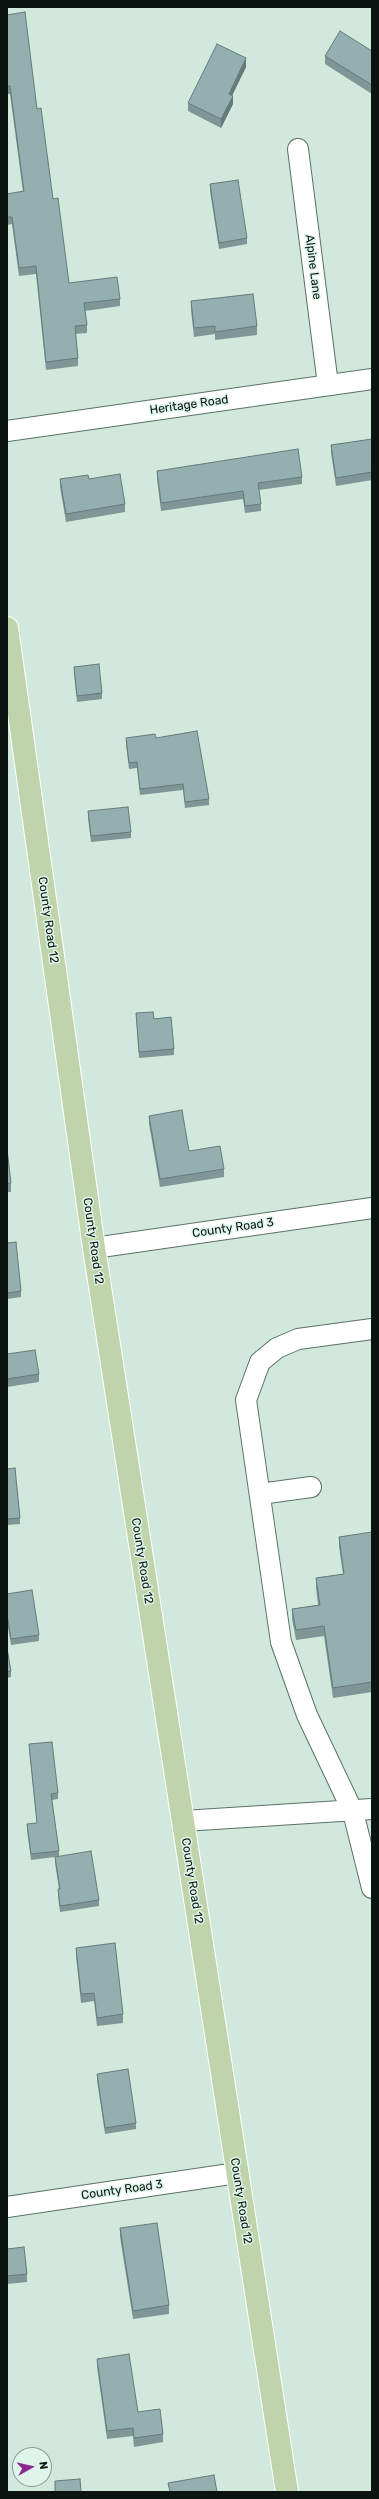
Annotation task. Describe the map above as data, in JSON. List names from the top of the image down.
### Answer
{
  "streets": {
    "main road": ["County Road 12"],
    "street": ["Alpine Lane", "Heritage Road", "County Road 3"]
  },
  "crossings": [
    ["Alpine Lane", "Heritage Road"],
    ["County Road 12", "County Road 3"]
  ],
  "north": "right"
}
